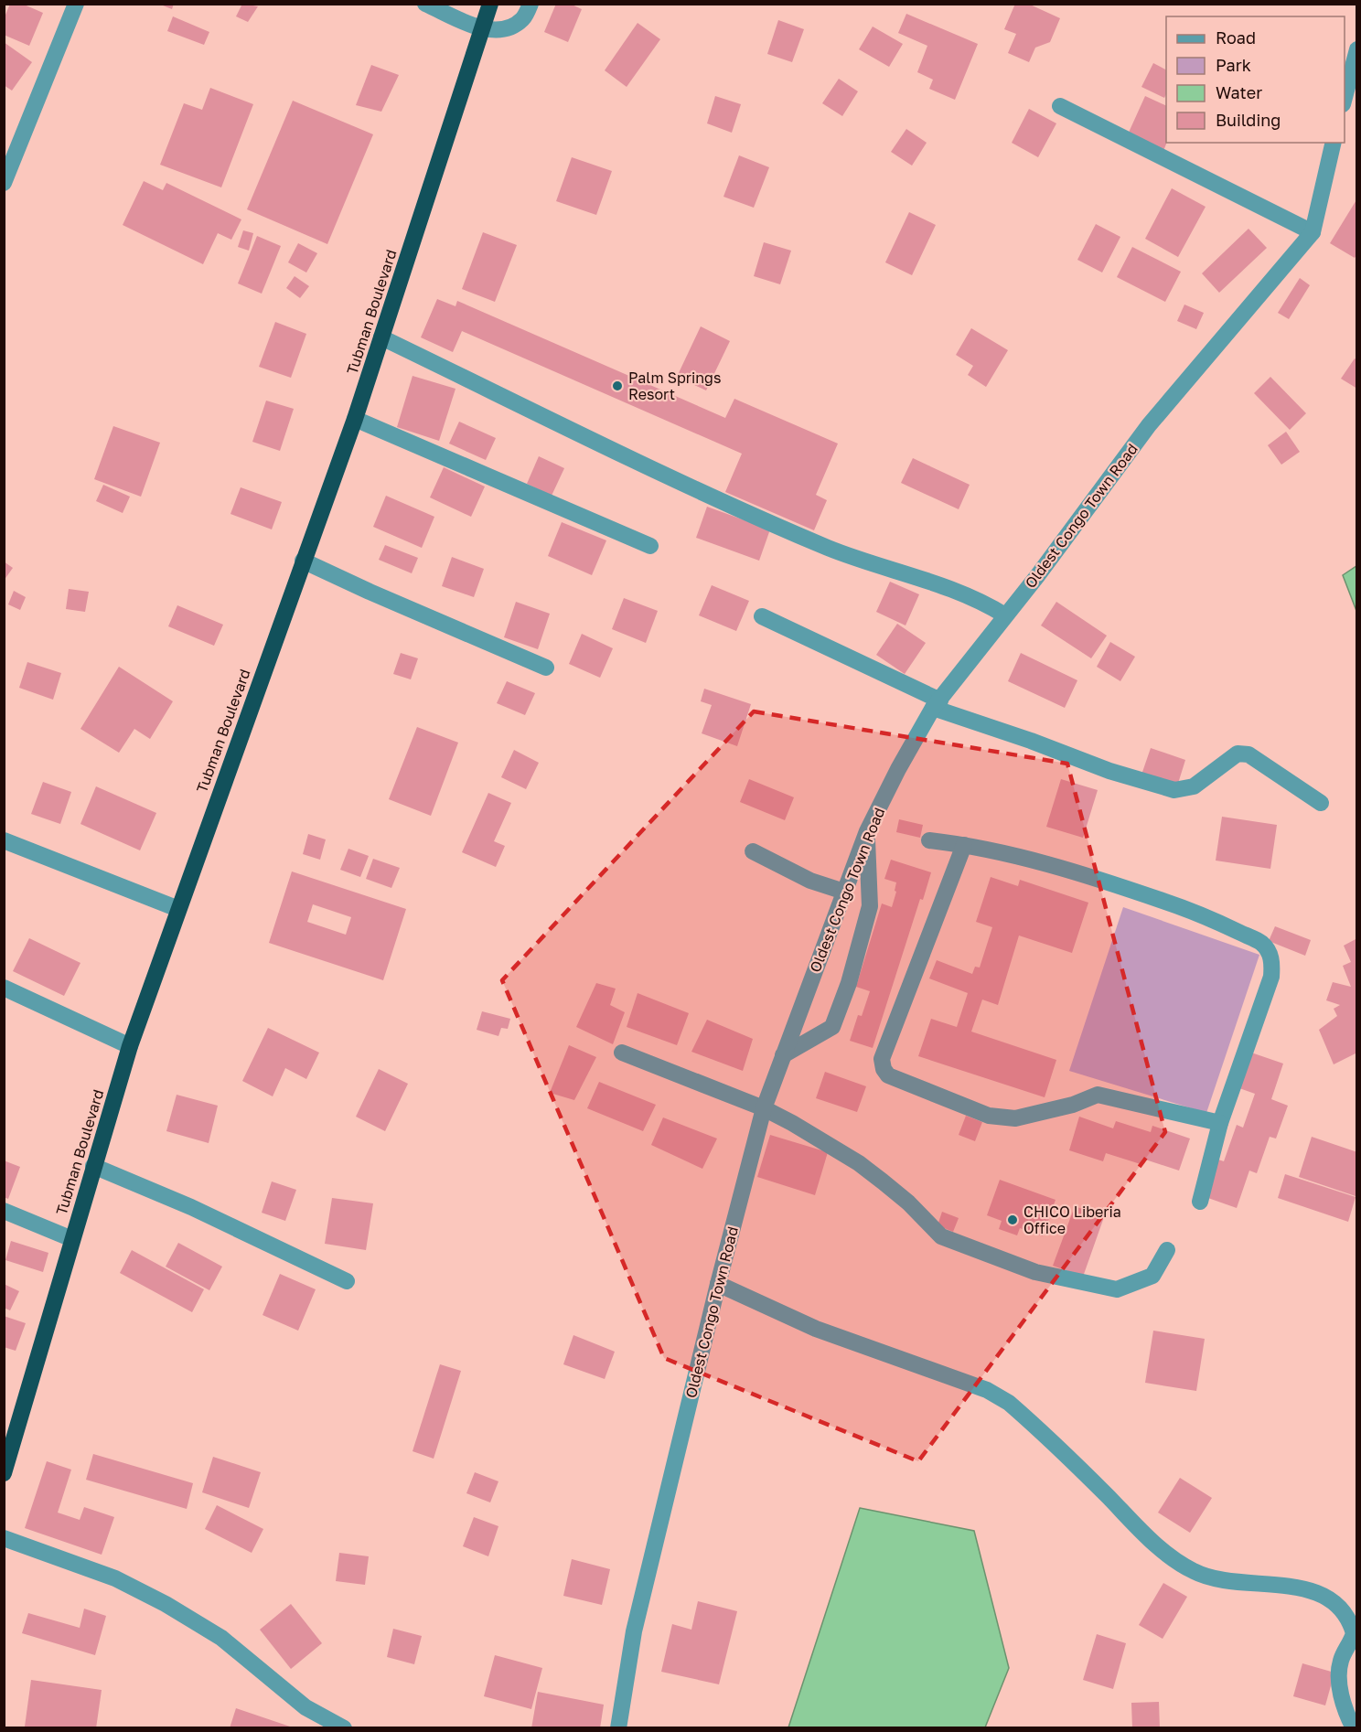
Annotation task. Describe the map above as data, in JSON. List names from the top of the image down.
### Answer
{
  "streets": {
    "highway": ["Tubman Boulevard"],
    "street": ["Oldest Congo Town Road"]
  },
  "places": ["Palm Springs Resort", "CHICO Liberia Office"],
  "legend": [
    "Road",
    "Park",
    "Water",
    "Building"
  ]
}
